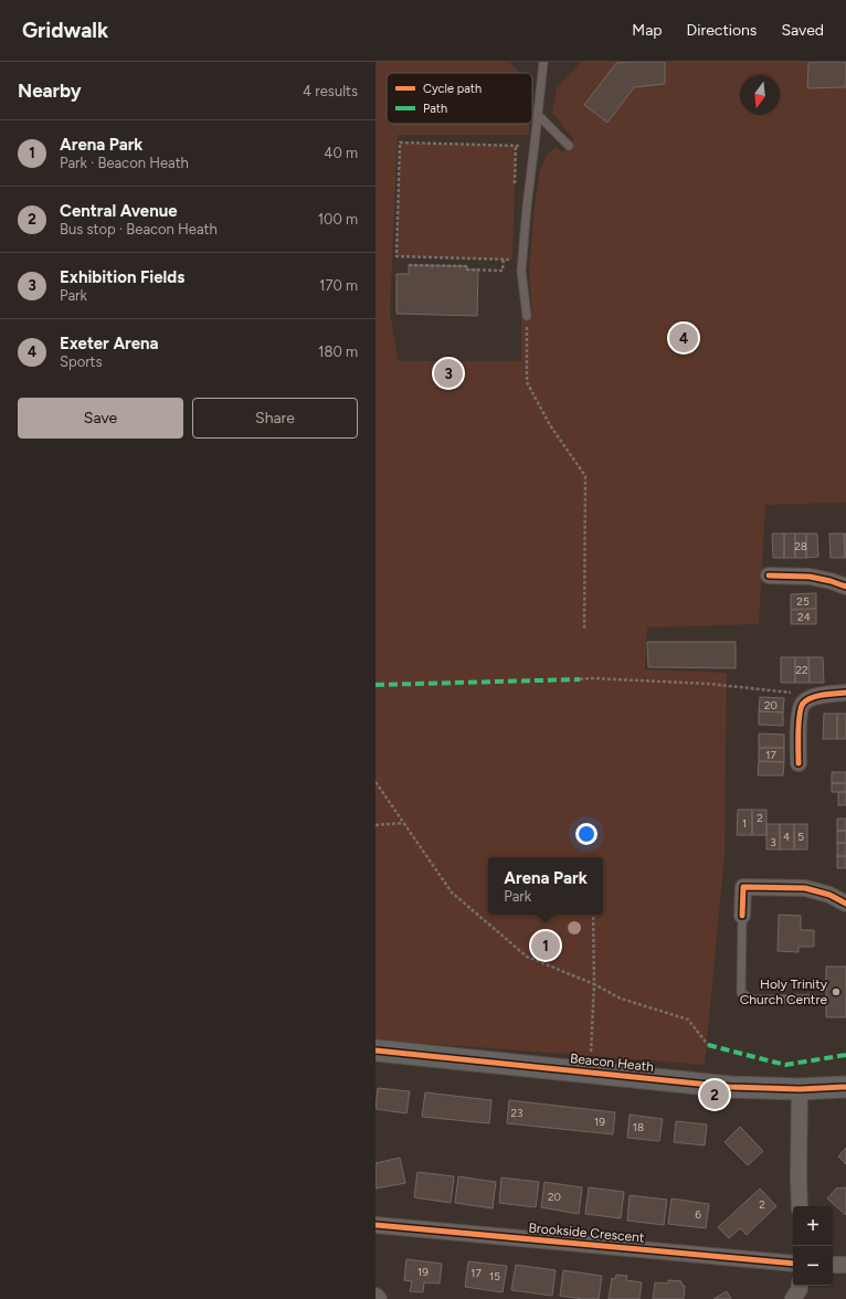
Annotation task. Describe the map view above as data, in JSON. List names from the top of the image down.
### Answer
{
  "streets": {
    "street": ["Beacon Heath", "Brookside Crescent"]
  },
  "places": ["Holy Trinity Church Centre"],
  "house_numbers": [
    "28",
    "25",
    "24",
    "22",
    "20",
    "17",
    "2",
    "1",
    "4",
    "5",
    "3",
    "23",
    "19",
    "18",
    "20",
    "2",
    "6",
    "19",
    "17",
    "15"
  ],
  "legend": ["Cycle path", "Path"],
  "north": "bottom",
  "page": {
    "header": "Gridwalk",
    "nav": ["Map", "Directions", "Saved"],
    "heading": ["Nearby", "4 results"],
    "list": [
      {
        "mark": "1",
        "name": "Arena Park",
        "note": "Park · Beacon Heath",
        "value": "40 m"
      },
      {
        "mark": "2",
        "name": "Central Avenue",
        "note": "Bus stop · Beacon Heath",
        "value": "100 m"
      },
      {
        "mark": "3",
        "name": "Exhibition Fields",
        "note": "Park",
        "value": "170 m"
      },
      {
        "mark": "4",
        "name": "Exeter Arena",
        "note": "Sports",
        "value": "180 m"
      }
    ],
    "pins": [
      "4",
      "3",
      "1",
      "2"
    ],
    "buttons": ["Save", "Share"],
    "popup": ["Arena Park", "Park"],
    "map_buttons": ["+", "−"]
  }
}
